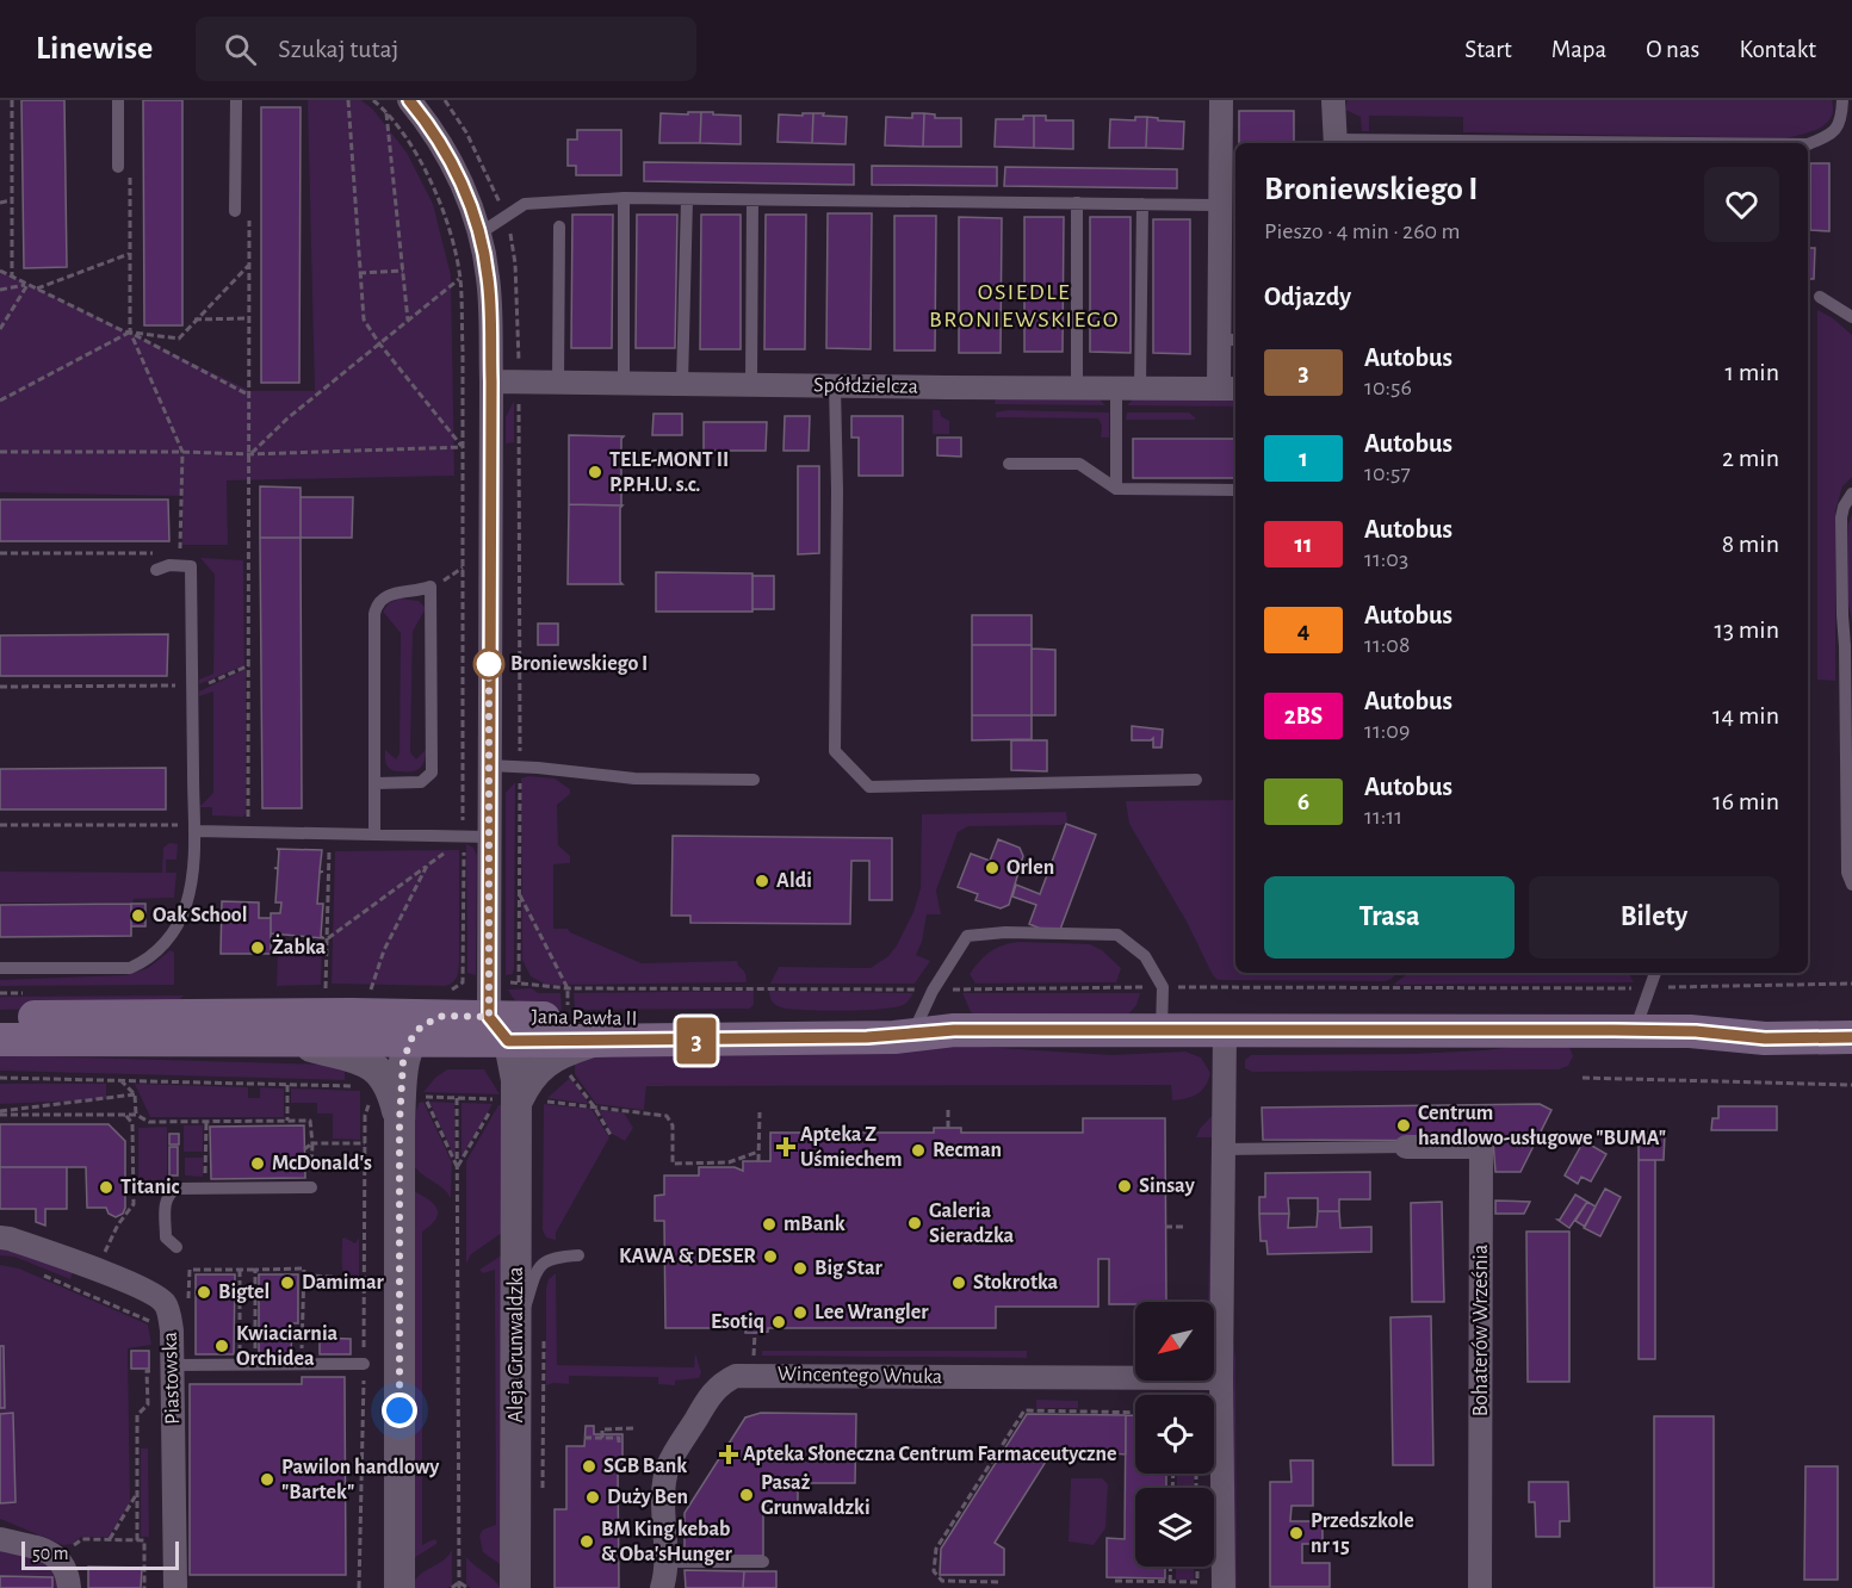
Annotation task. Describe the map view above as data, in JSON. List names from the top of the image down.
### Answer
{
  "streets": {
    "main road": ["Jana Pawła II"],
    "street": [
      "Spółdzielcza",
      "Bohaterów Września",
      "Aleja Grunwaldzka",
      "Wincentego Wnuka",
      "Piastowska"
    ]
  },
  "crossings": [
    ["Jana Pawła II", "Aleja Grunwaldzka"]
  ],
  "districts": ["OSIEDLE BRONIEWSKIEGO"],
  "places": {
    "other": [
      "TELE-MONT II P.P.H.U. s.c.",
      "Broniewskiego I",
      "Orlen",
      "Aldi",
      "Oak School",
      "Żabka",
      "Centrum handlowo-usługowe \"BUMA\"",
      "Recman",
      "McDonald's",
      "Sinsay",
      "Titanic",
      "Galeria Sieradzka",
      "mBank",
      "KAWA & DESER",
      "Big Star",
      "Damimar",
      "Stokrotka",
      "Bigtel",
      "Lee Wrangler",
      "Esotiq",
      "Kwiaciarnia Orchidea",
      "SGB Bank",
      "Pawilon handlowy \"Bartek\"",
      "Pasaż Grunwaldzki",
      "Duży Ben",
      "Przedszkole nr 15",
      "BM King kebab & Oba'sHunger"
    ],
    "health": ["Apteka Z Uśmiechem", "Apteka Słoneczna Centrum Farmaceutyczne"]
  },
  "lines": ["bus line 3"],
  "scale_bar": "50 m",
  "north": "bottom left",
  "page": {
    "header": "Linewise",
    "search": "Szukaj tutaj",
    "nav": [
      "Start",
      "Mapa",
      "O nas",
      "Kontakt"
    ],
    "on_map": "3",
    "heading": [
      ["Broniewskiego I", "Pieszo · 4 min · 260 m"],
      "Odjazdy"
    ],
    "list": [
      {
        "mark": "3",
        "name": "Autobus",
        "note": "10:56",
        "value": "1 min"
      },
      {
        "mark": "1",
        "name": "Autobus",
        "note": "10:57",
        "value": "2 min"
      },
      {
        "mark": "11",
        "name": "Autobus",
        "note": "11:03",
        "value": "8 min"
      },
      {
        "mark": "4",
        "name": "Autobus",
        "note": "11:08",
        "value": "13 min"
      },
      {
        "mark": "2BS",
        "name": "Autobus",
        "note": "11:09",
        "value": "14 min"
      },
      {
        "mark": "6",
        "name": "Autobus",
        "note": "11:11",
        "value": "16 min"
      }
    ],
    "buttons": ["Trasa", "Bilety"],
    "scale": "50 m"
  }
}
